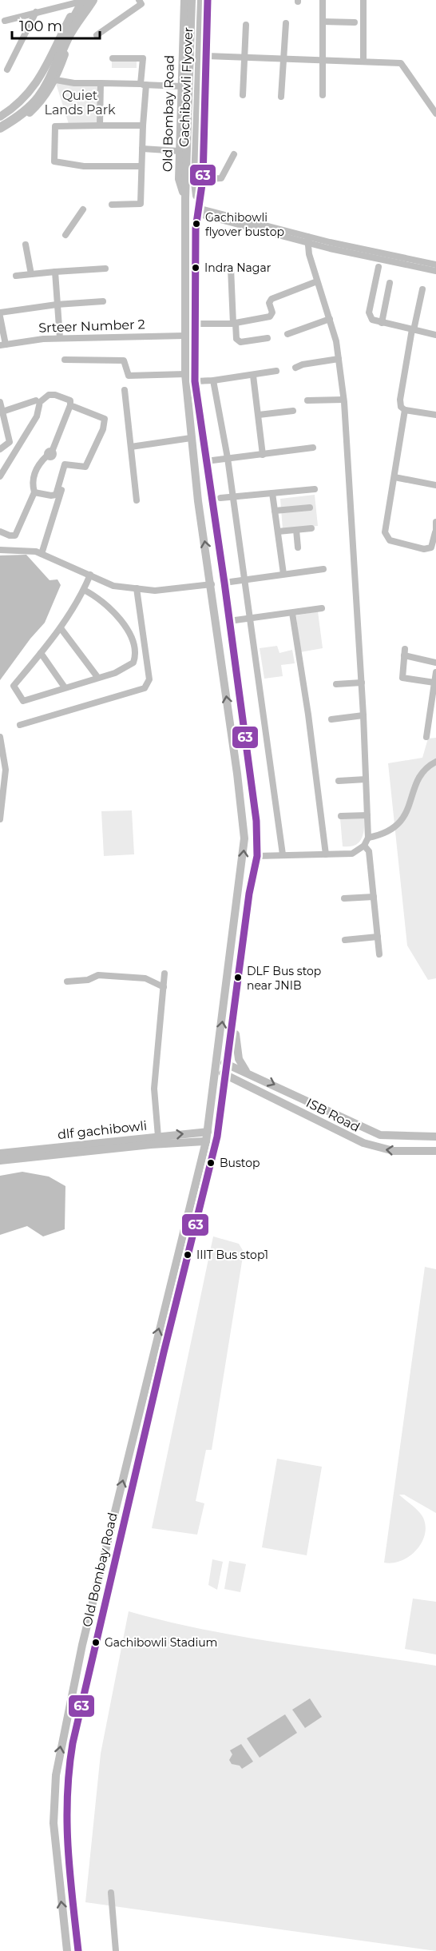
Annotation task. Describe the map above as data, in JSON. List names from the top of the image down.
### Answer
{
  "streets": {
    "main road": [
      "Gachibowli Flyover",
      "Old Bombay Road",
      "ISB Road",
      "dlf gachibowli"
    ],
    "street": ["Srteer Number 2"]
  },
  "crossings": [
    ["Gachibowli Flyover", "Old Bombay Road"],
    ["Old Bombay Road", "Srteer Number 2"],
    ["Old Bombay Road", "ISB Road"],
    ["Old Bombay Road", "dlf gachibowli"]
  ],
  "parks": ["Quiet Lands Park"],
  "places": [
    "Gachibowli flyover bustop",
    "Indra Nagar",
    "DLF Bus stop near JNIB",
    "Bustop",
    "IIIT Bus stop1",
    "Gachibowli Stadium"
  ],
  "lines": ["transit line 63"],
  "scale_bar": "100 m"
}
